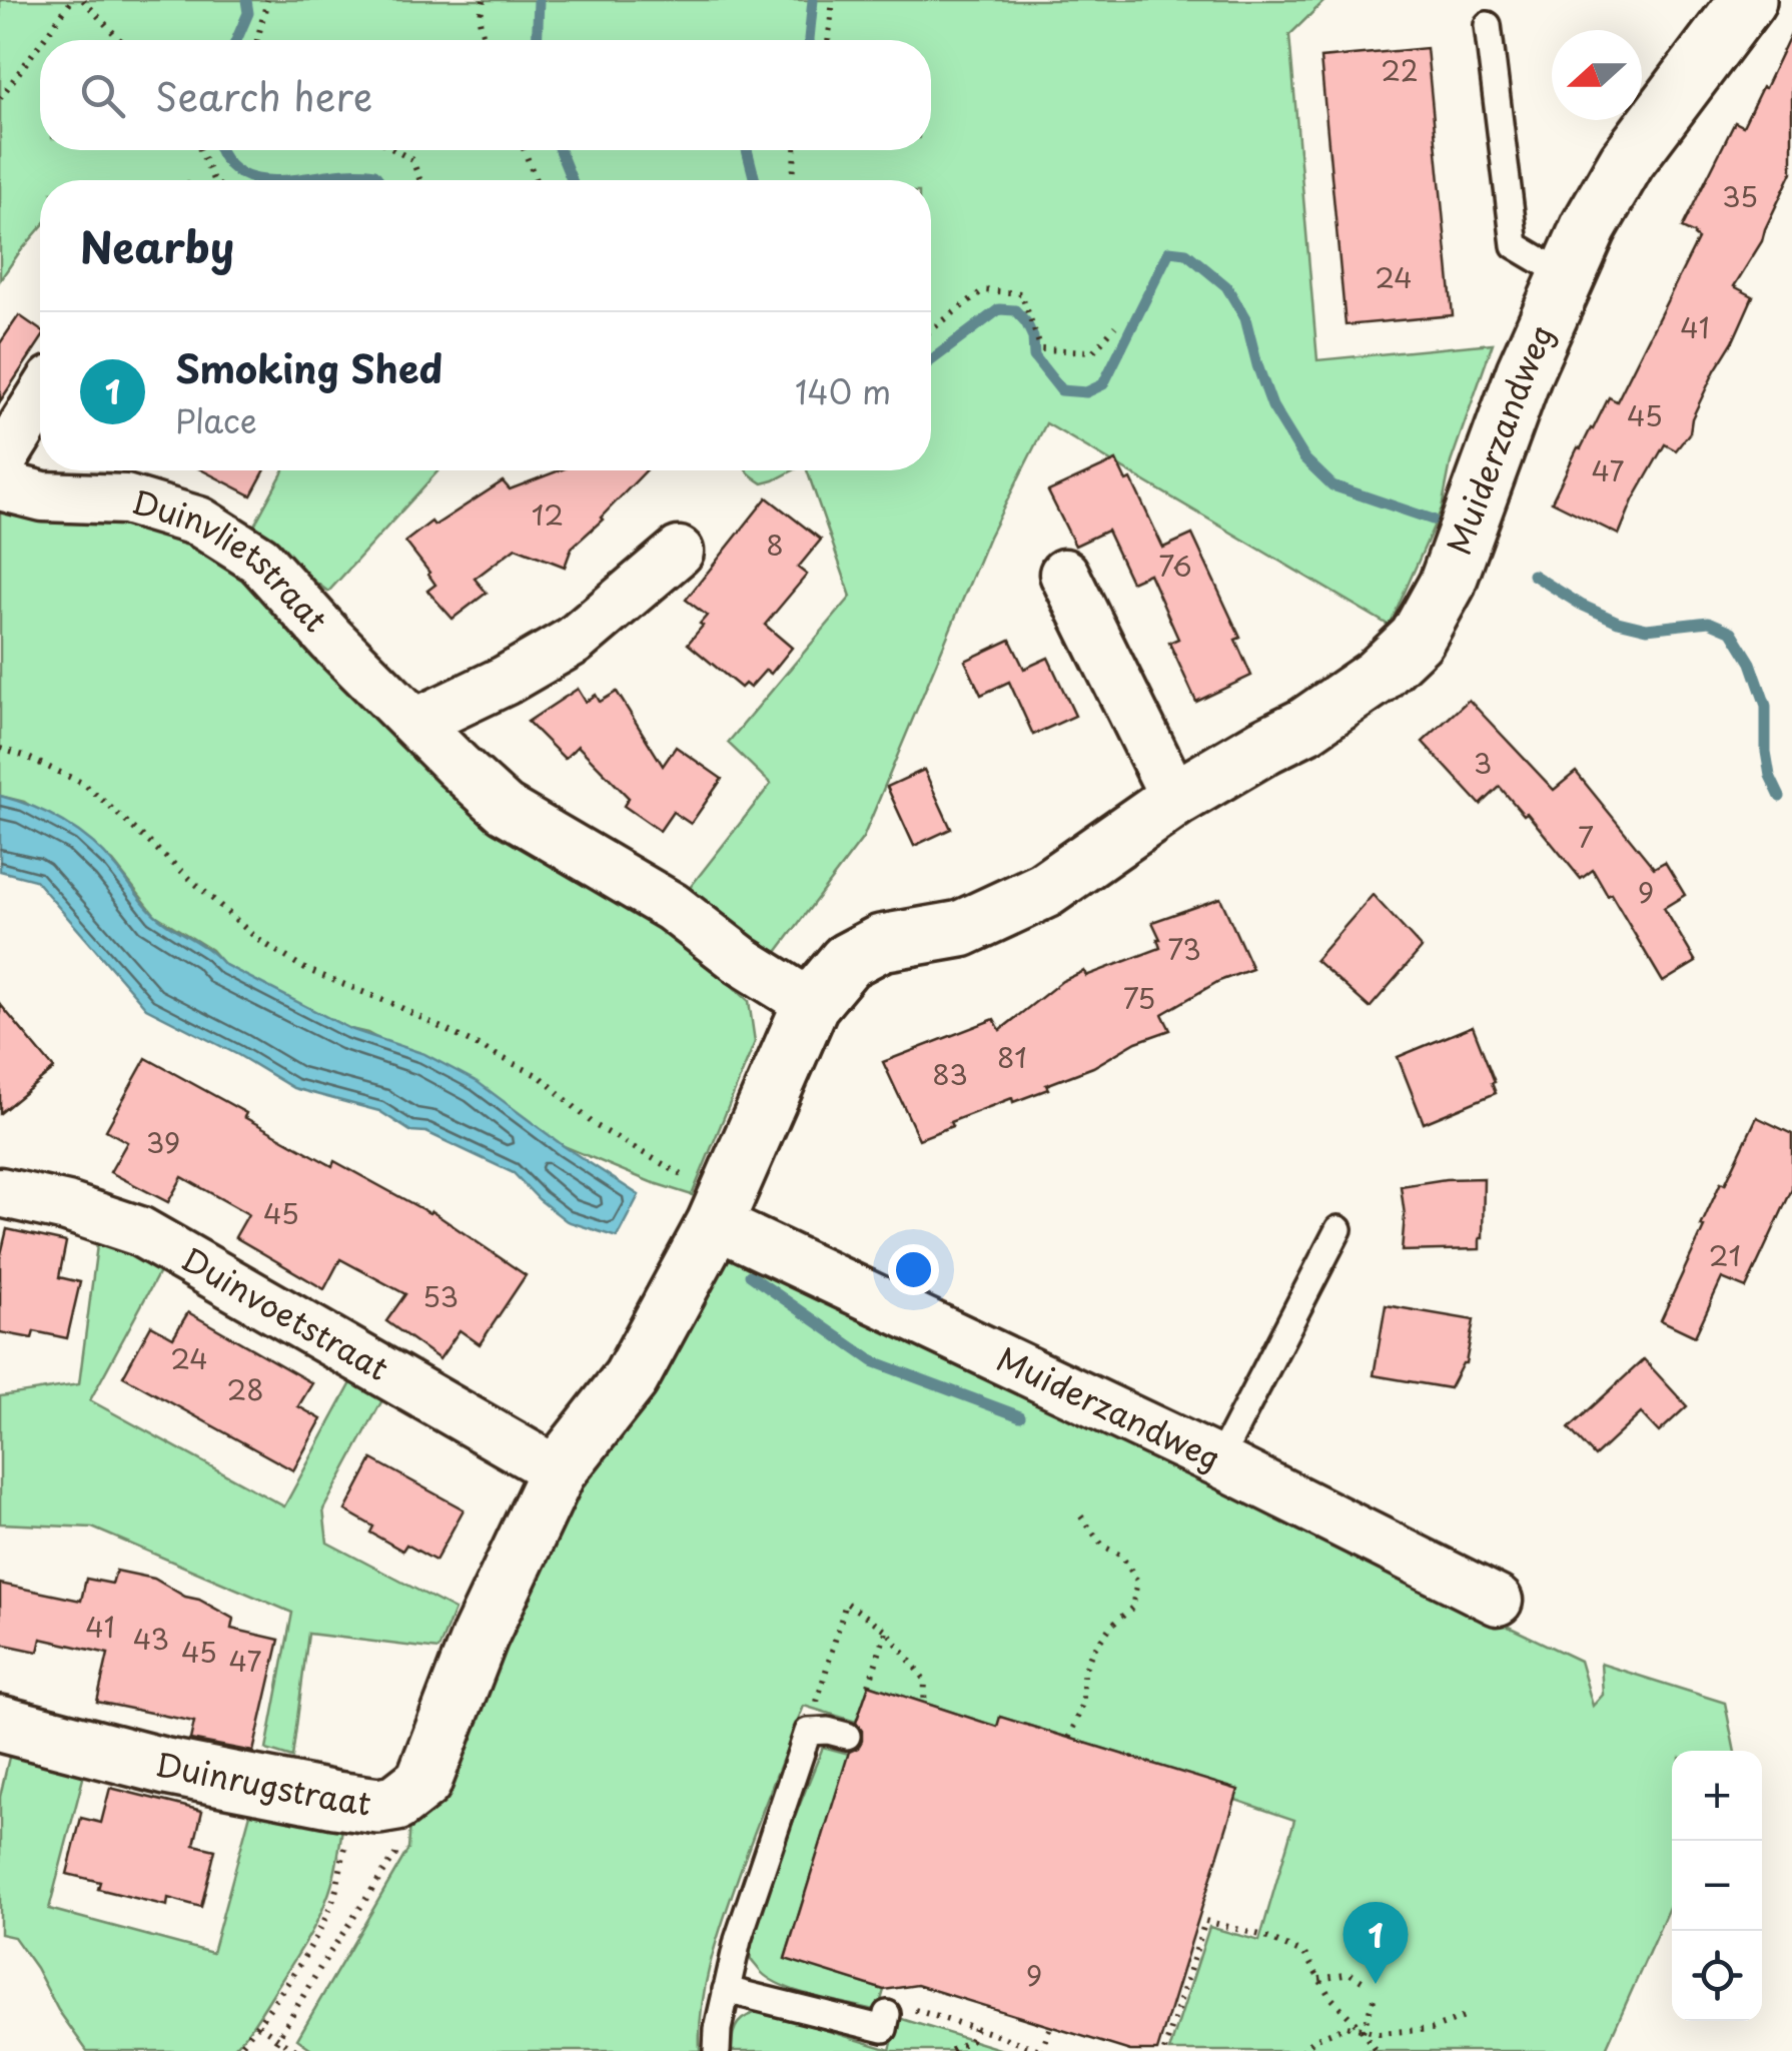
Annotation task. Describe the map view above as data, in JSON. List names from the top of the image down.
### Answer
{
  "streets": {
    "street": [
      "Muiderzandweg",
      "Duinvlietstraat",
      "Duinvoetstraat",
      "Duinrugstraat"
    ]
  },
  "crossings": [
    ["Muiderzandweg", "Duinvlietstraat"],
    ["Muiderzandweg", "Duinvoetstraat"],
    ["Muiderzandweg", "Duinrugstraat"],
    ["Duinvoetstraat", "Duinrugstraat"]
  ],
  "house_numbers": [
    "22",
    "35",
    "24",
    "41",
    "45",
    "47",
    "12",
    "8",
    "76",
    "3",
    "7",
    "9",
    "73",
    "75",
    "81",
    "83",
    "39",
    "45",
    "21",
    "53",
    "24",
    "28",
    "41",
    "43",
    "45",
    "47",
    "9"
  ],
  "north": "left",
  "page": {
    "search": "Search here",
    "heading": "Nearby",
    "list": [
      {
        "mark": "1",
        "name": "Smoking Shed",
        "note": "Place",
        "value": "140 m"
      }
    ],
    "map_buttons": ["+", "−"],
    "pins": "1"
  }
}
